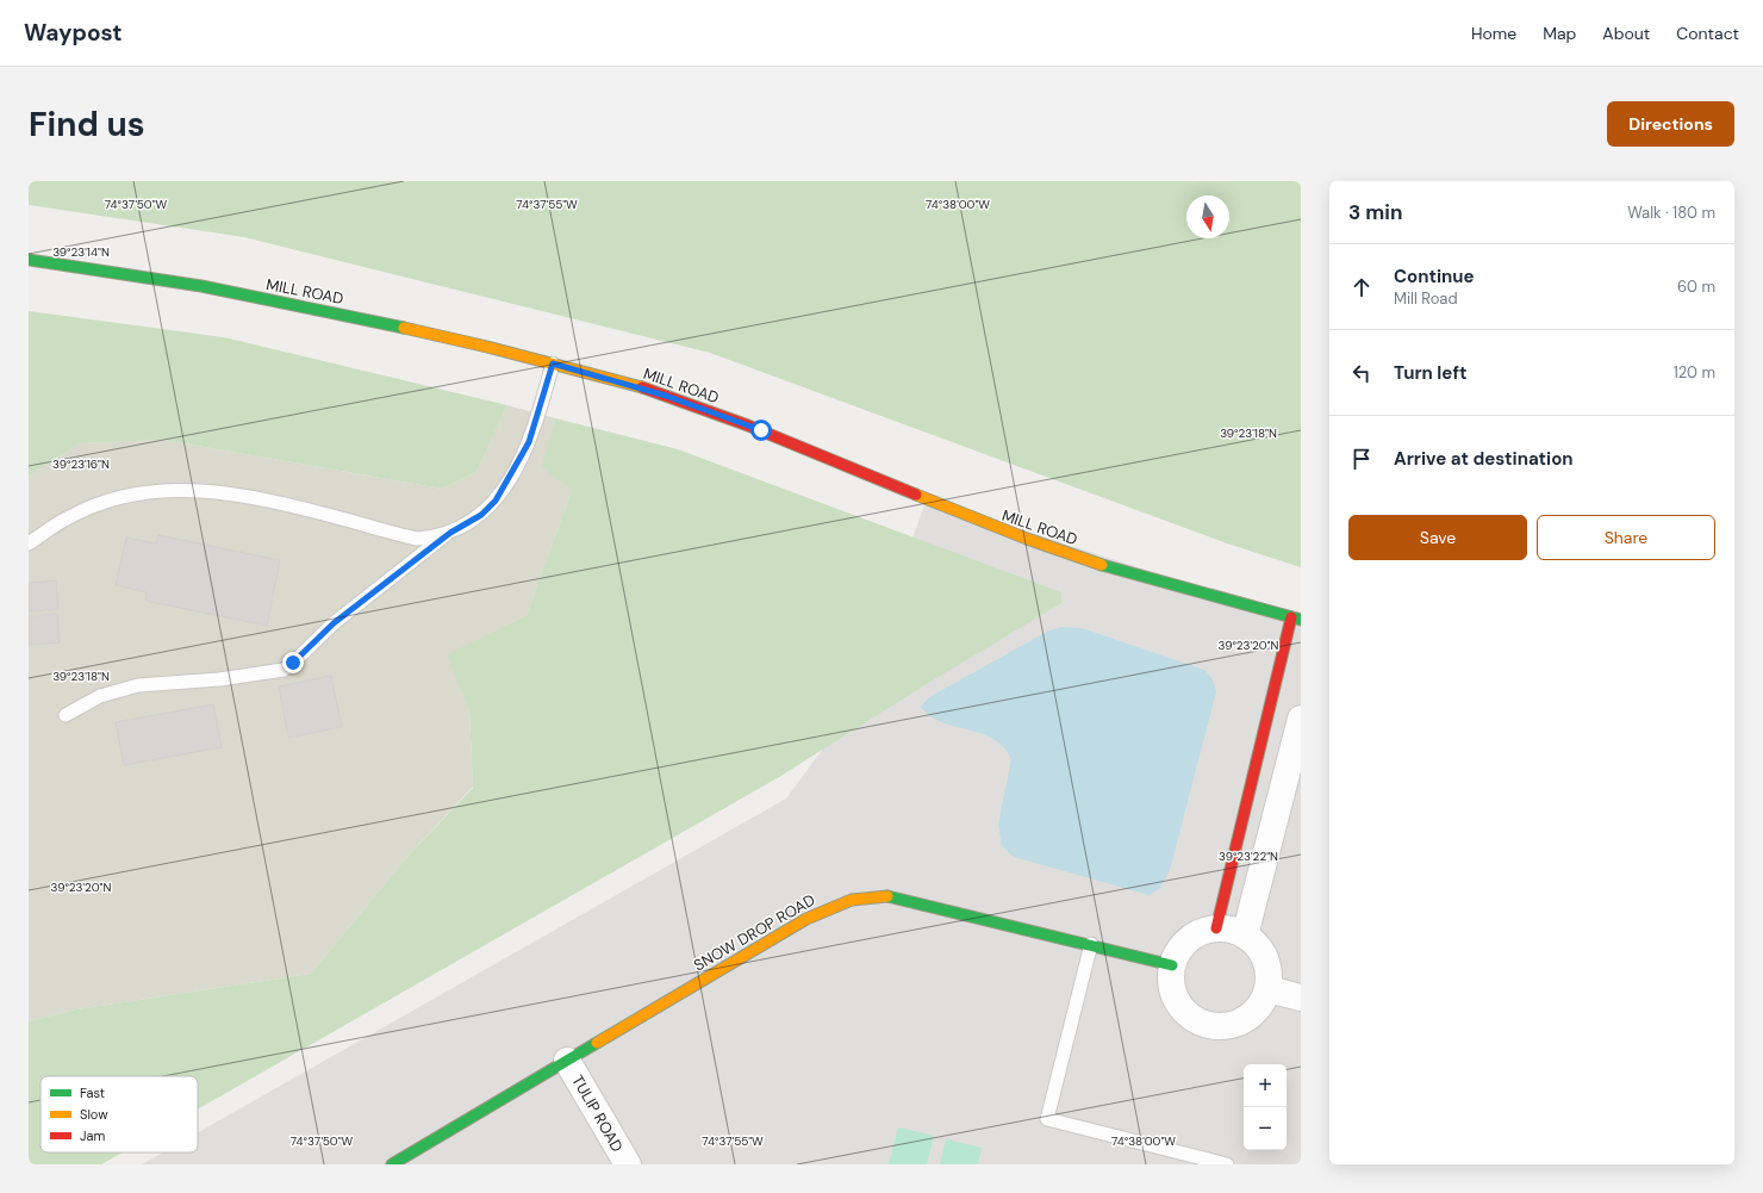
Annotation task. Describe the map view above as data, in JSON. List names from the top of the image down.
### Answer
{
  "streets": {
    "street": ["MILL ROAD", "SNOW DROP ROAD", "TULIP ROAD"]
  },
  "crossings": [
    ["SNOW DROP ROAD", "TULIP ROAD"]
  ],
  "legend": ["Fast", "Slow", "Jam"],
  "north": "bottom",
  "page": {
    "header": "Waypost",
    "nav": [
      "Home",
      "Map",
      "About",
      "Contact"
    ],
    "buttons": [
      "Directions",
      ["Save", "Share"]
    ],
    "title": "Find us",
    "heading": ["3 min", "Walk · 180 m"],
    "list": [
      ["Continue", "Mill Road", "60 m"],
      ["Turn left", "120 m"],
      "Arrive at destination"
    ],
    "map_buttons": ["+", "−"]
  },
  "coordinates": [
    "74°37'50\"W",
    "74°37'55\"W",
    "74°38'00\"W",
    "39°23'14\"N",
    "39°23'18\"N",
    "39°23'16\"N",
    "39°23'20\"N",
    "39°23'22\"N"
  ]
}
